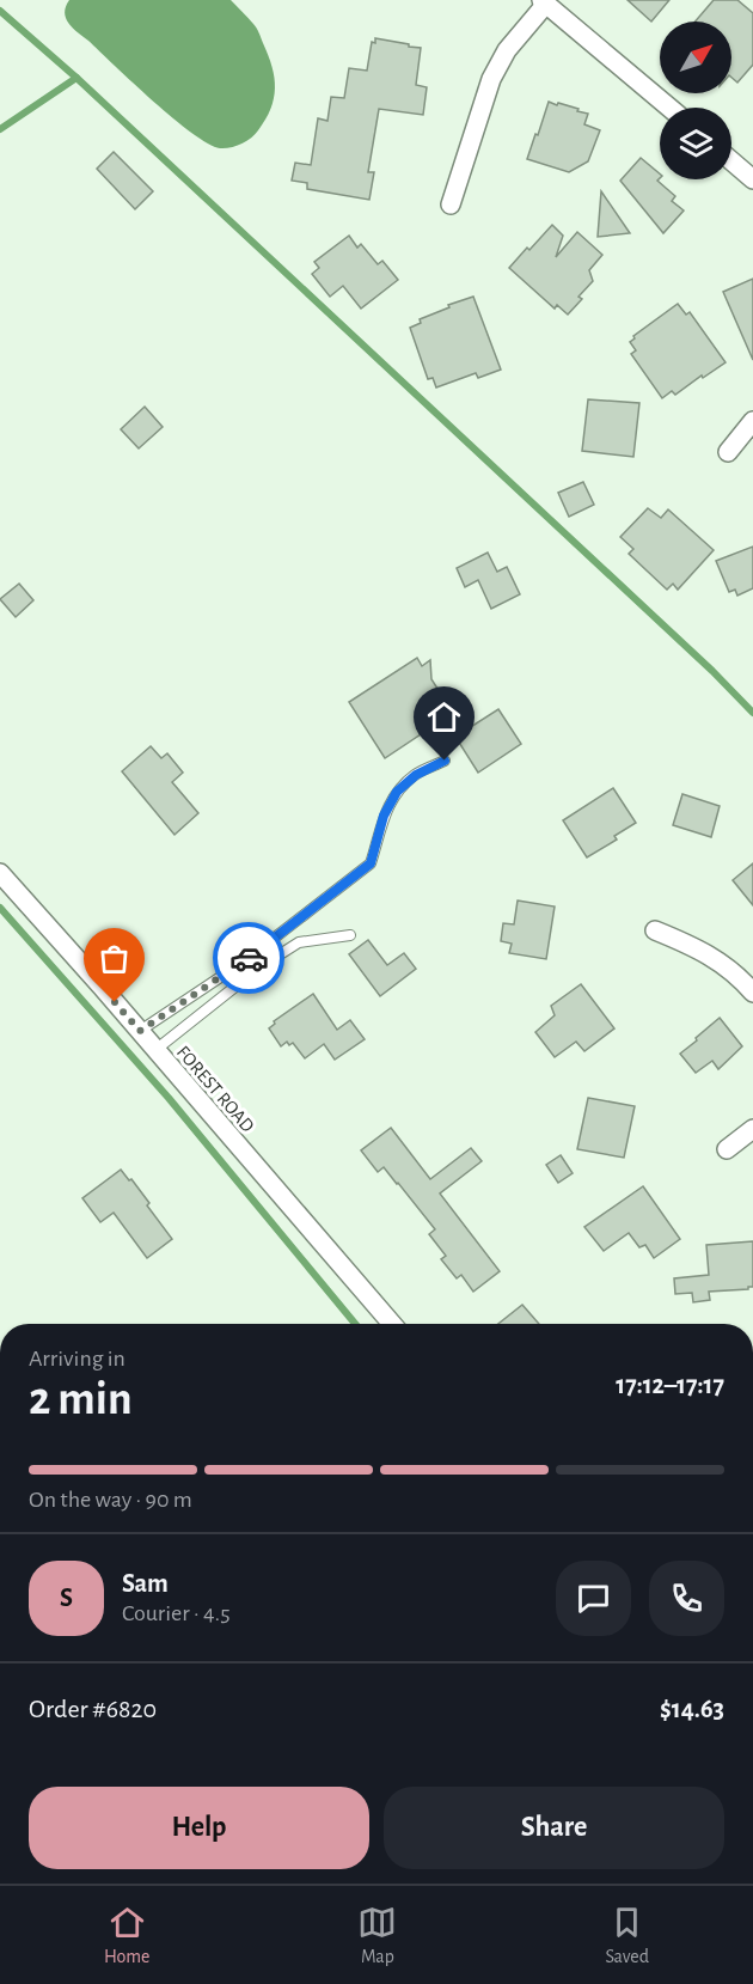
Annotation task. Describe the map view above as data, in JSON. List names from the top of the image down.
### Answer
{
  "streets": {
    "street": ["FOREST ROAD"]
  },
  "north": "top right",
  "page": {
    "heading": ["2 min", "Arriving in", "17:12–17:17"],
    "panel": [
      "Sam",
      "Courier · 4.5",
      "Order #6820",
      "$14.63"
    ],
    "bar": "On the way · 90 m",
    "round": "S",
    "buttons": ["Help", "Share"],
    "tabs": ["Home", "Map", "Saved"]
  }
}
